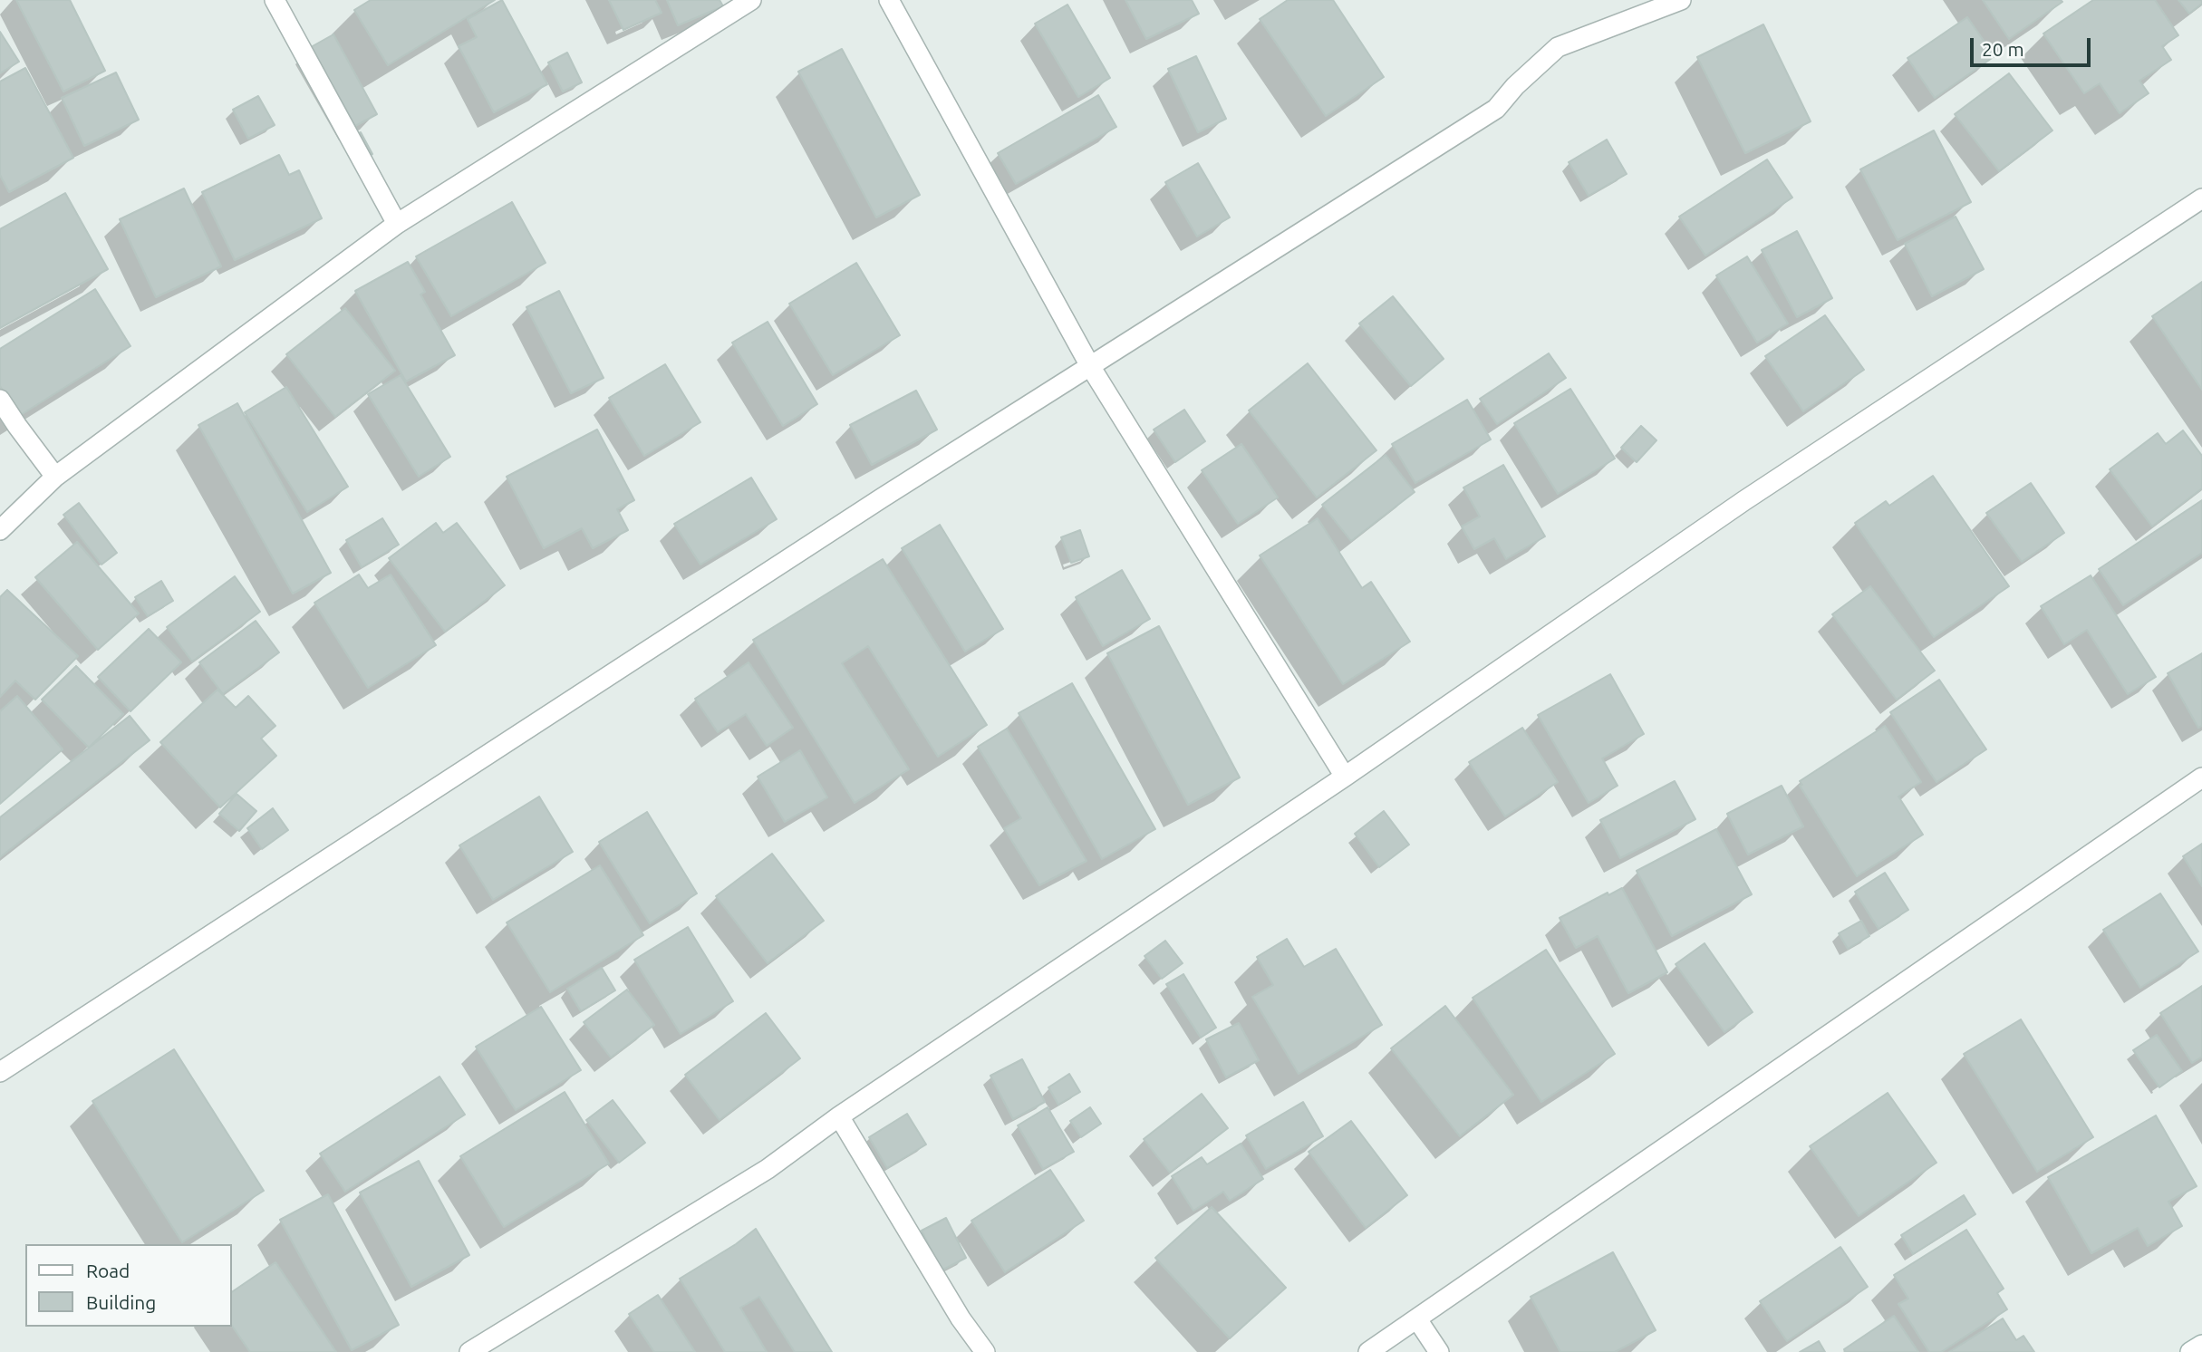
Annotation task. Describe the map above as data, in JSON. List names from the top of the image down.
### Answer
{
  "legend": ["Road", "Building"],
  "scale_bar": "20 m"
}
